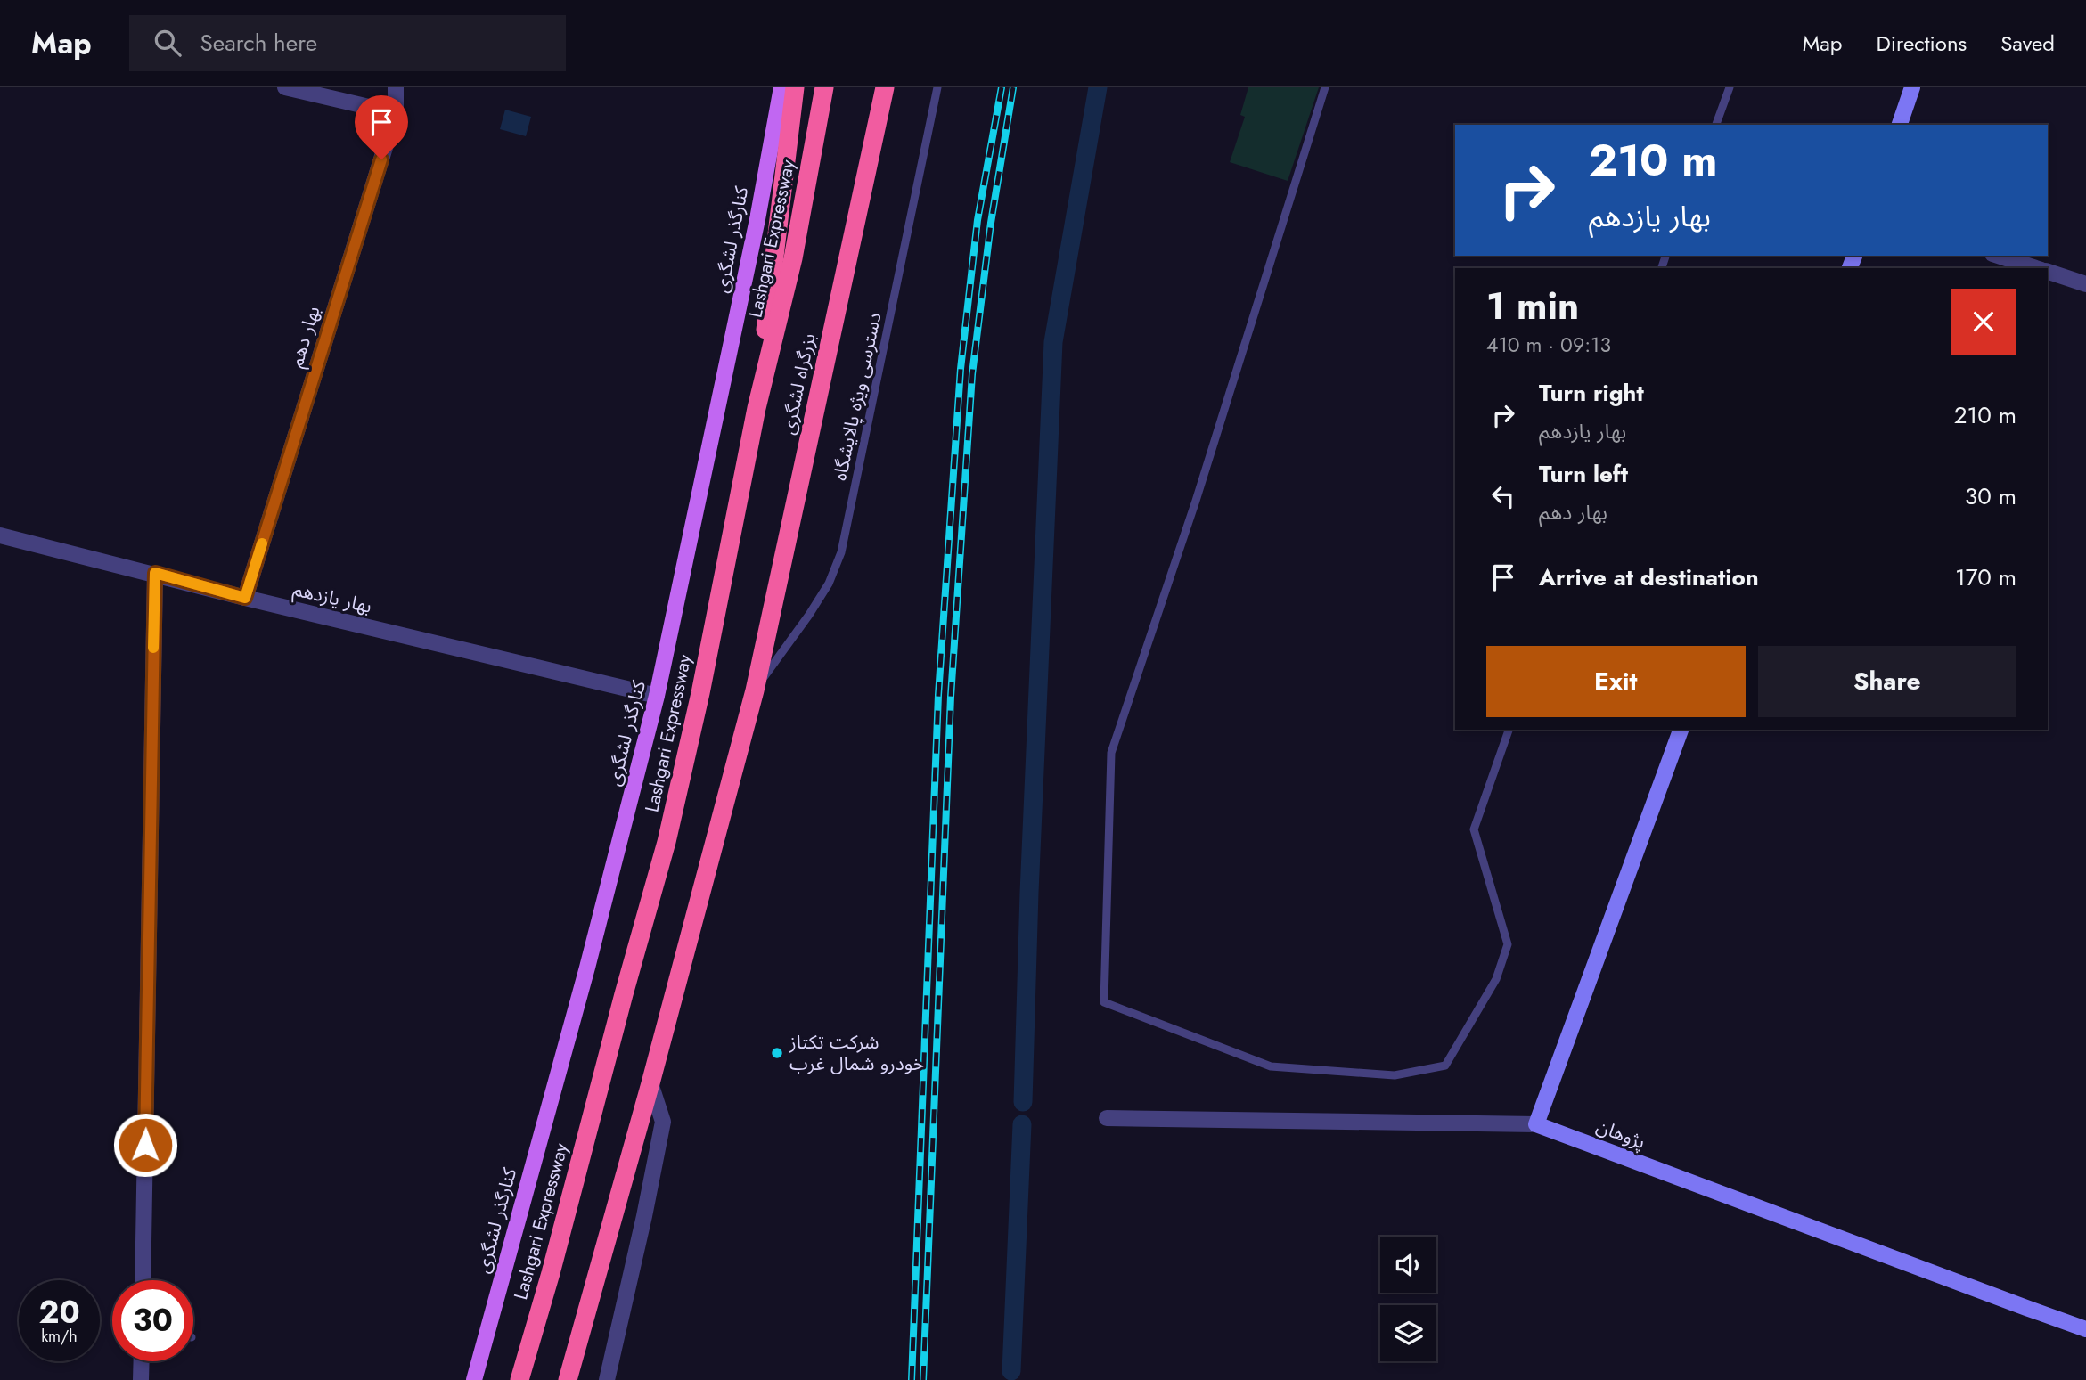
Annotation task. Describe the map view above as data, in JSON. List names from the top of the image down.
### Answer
{
  "streets": {
    "highway": ["Lashgari Expressway", "بزرگراه لشگری"],
    "main road": ["کنارگذر لشگری", "پژوهان"],
    "street": ["بهار دهم", "بهار یازدهم"],
    "lane": ["دسترسی ویژه پالایشگاه"]
  },
  "crossings": [
    ["کنارگذر لشگری", "بهار یازدهم"],
    ["بهار دهم", "بهار یازدهم"],
    ["بزرگراه لشگری", "دسترسی ویژه پالایشگاه"]
  ],
  "places": ["شرکت تکتاز خودرو شمال غرب"],
  "page": {
    "header": "Map",
    "search": "Search here",
    "nav": ["Map", "Directions", "Saved"],
    "turn": ["210 m", "بهار یازدهم"],
    "heading": ["1 min", "410 m · 09:13"],
    "list": [
      {
        "name": "Turn right",
        "note": "بهار یازدهم",
        "value": "210 m"
      },
      {
        "name": "Turn left",
        "note": "بهار دهم",
        "value": "30 m"
      },
      {
        "name": "Arrive at destination",
        "value": "170 m"
      }
    ],
    "buttons": ["Exit", "Share"],
    "speed": "20 km/h",
    "limit": "30"
  }
}
